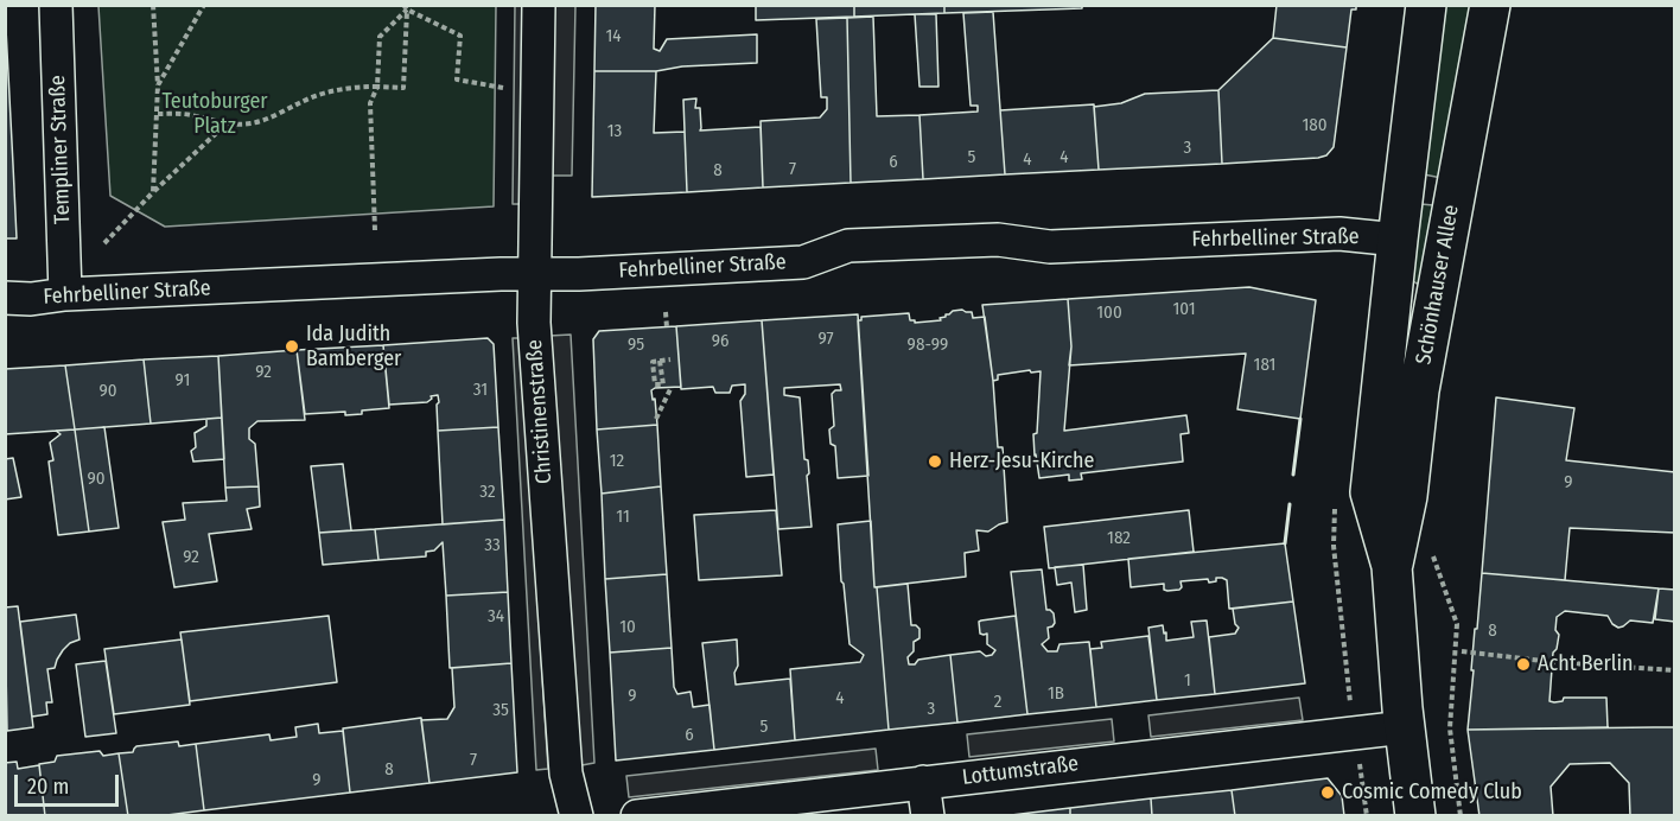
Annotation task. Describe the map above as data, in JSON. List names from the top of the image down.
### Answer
{
  "streets": {
    "main road": ["Schönhauser Allee"],
    "street": [
      "Templiner Straße",
      "Fehrbelliner Straße",
      "Christinenstraße",
      "Lottumstraße"
    ]
  },
  "crossings": [
    ["Templiner Straße", "Fehrbelliner Straße"],
    ["Fehrbelliner Straße", "Schönhauser Allee"],
    ["Fehrbelliner Straße", "Christinenstraße"],
    ["Schönhauser Allee", "Lottumstraße"]
  ],
  "parks": ["Teutoburger Platz"],
  "places": [
    "Ida Judith Bamberger",
    "Herz-Jesu-Kirche",
    "Acht Berlin",
    "Cosmic Comedy Club"
  ],
  "house_numbers": [
    "14",
    "180",
    "13",
    "3",
    "5",
    "4",
    "4",
    "6",
    "7",
    "8",
    "101",
    "100",
    "97",
    "96",
    "95",
    "98-99",
    "181",
    "92",
    "91",
    "31",
    "90",
    "12",
    "90",
    "9",
    "32",
    "11",
    "182",
    "33",
    "92",
    "34",
    "10",
    "8",
    "1",
    "1B",
    "9",
    "4",
    "2",
    "3",
    "35",
    "5",
    "6",
    "7",
    "8",
    "9"
  ],
  "scale_bar": "20 m"
}
